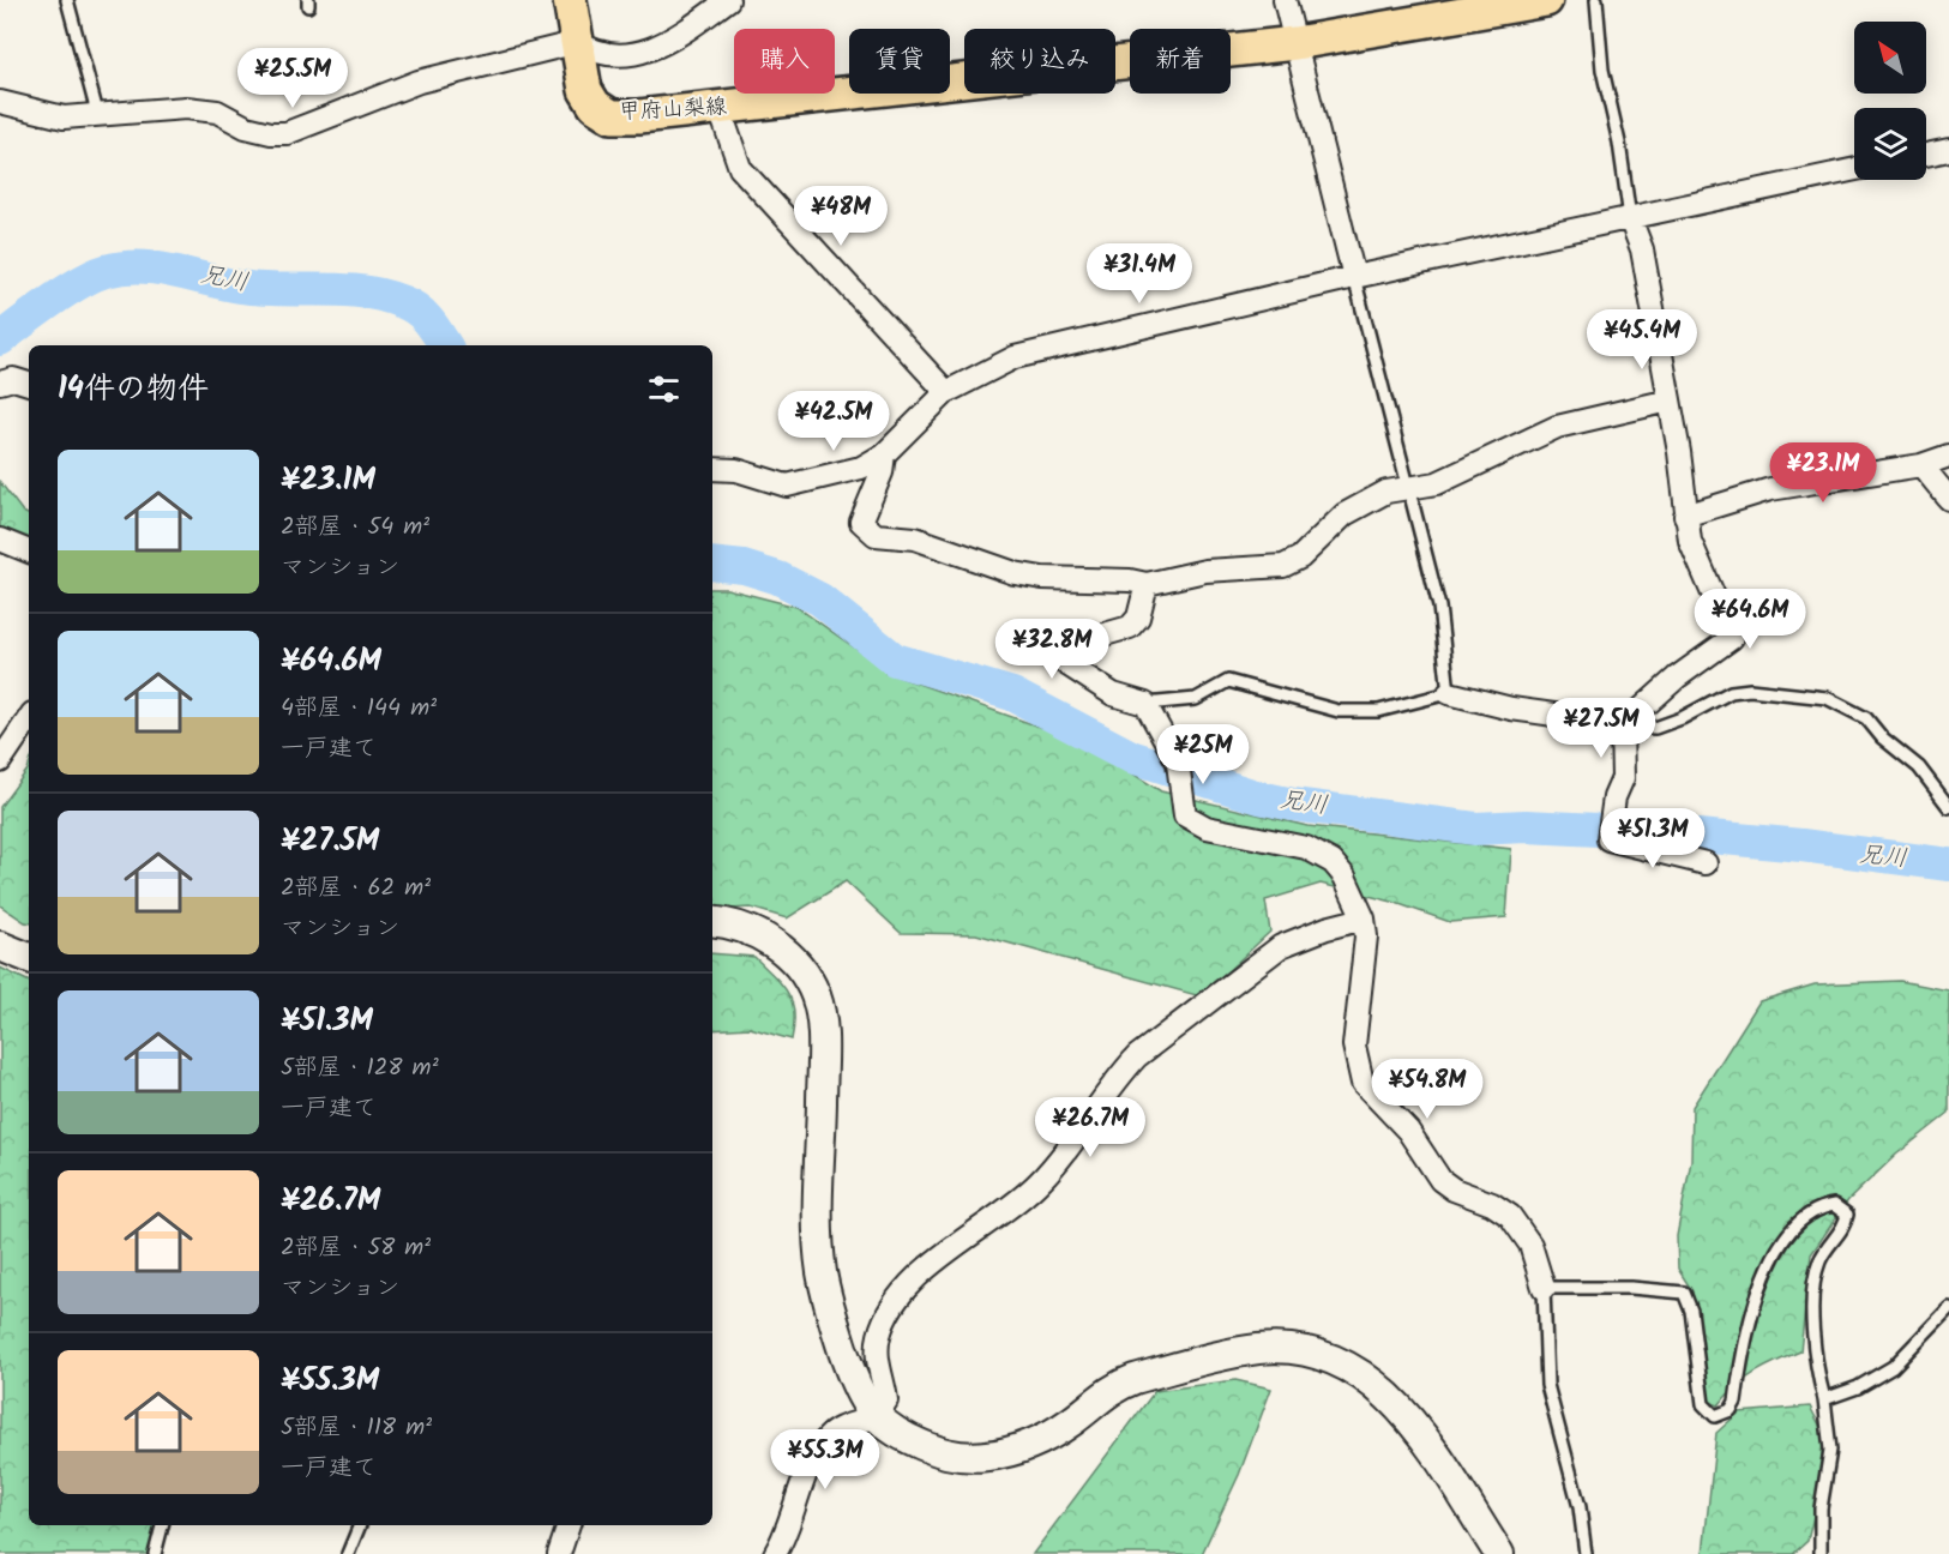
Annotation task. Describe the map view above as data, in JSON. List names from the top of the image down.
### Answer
{
  "streets": {
    "main road": ["甲府山梨線"]
  },
  "water": ["兄川"],
  "north": "top left",
  "page": {
    "chip": [
      "購入",
      "賃貸",
      "絞り込み",
      "新着"
    ],
    "price": [
      "¥25.5M",
      "¥48M",
      "¥31.4M",
      "¥45.4M",
      "¥42.5M",
      "¥23.1M",
      "¥64.6M",
      "¥32.8M",
      "¥27.5M",
      "¥25M",
      "¥51.3M",
      "¥54.8M",
      "¥26.7M",
      "¥55.3M"
    ],
    "heading": "14件の物件",
    "list": [
      {
        "name": "¥23.1M",
        "note": "2部屋 · 54 m² · マンション"
      },
      {
        "name": "¥64.6M",
        "note": "4部屋 · 144 m² · 一戸建て"
      },
      {
        "name": "¥27.5M",
        "note": "2部屋 · 62 m² · マンション"
      },
      {
        "name": "¥51.3M",
        "note": "5部屋 · 128 m² · 一戸建て"
      },
      {
        "name": "¥26.7M",
        "note": "2部屋 · 58 m² · マンション"
      },
      {
        "name": "¥55.3M",
        "note": "5部屋 · 118 m² · 一戸建て"
      }
    ]
  }
}
